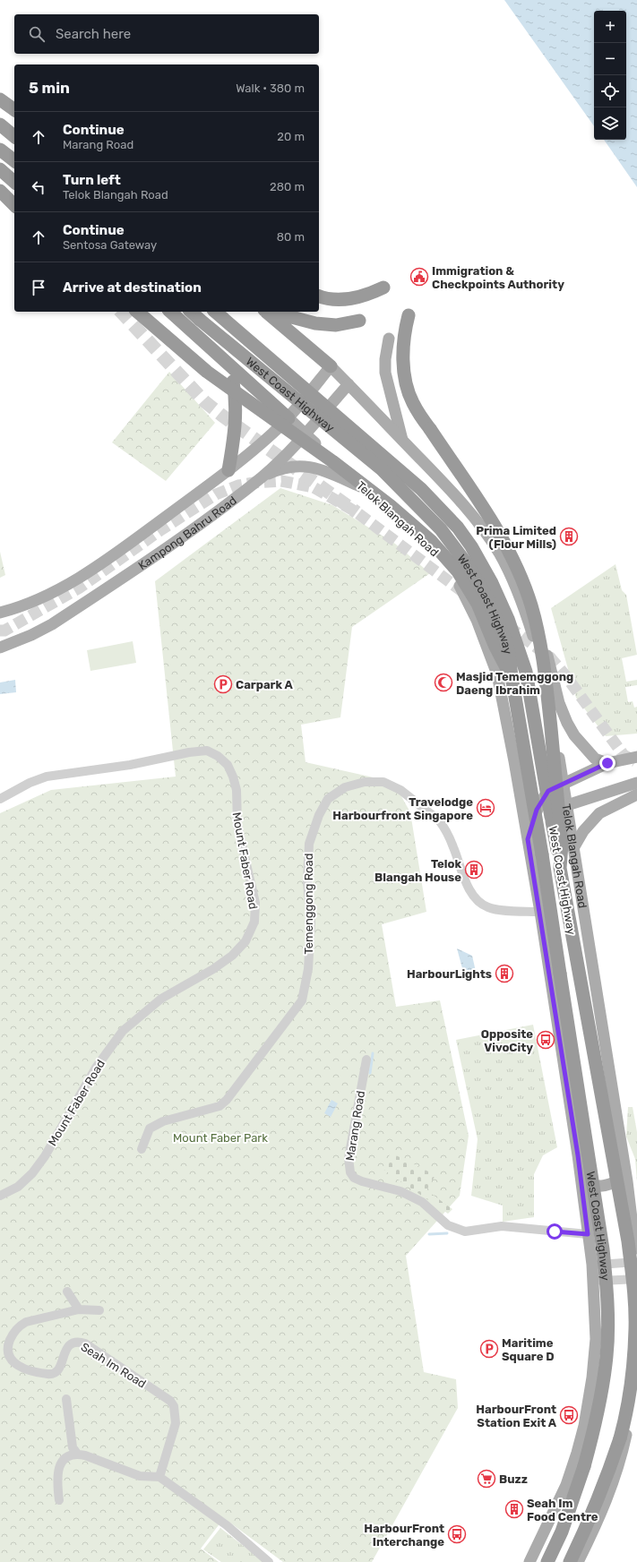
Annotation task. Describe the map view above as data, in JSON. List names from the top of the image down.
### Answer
{
  "streets": {
    "highway": ["West Coast Highway"],
    "main road": ["Telok Blangah Road", "Kampong Bahru Road"],
    "street": [
      "Mount Faber Road",
      "Temenggong Road",
      "Marang Road",
      "Seah Im Road"
    ]
  },
  "crossings": [
    ["Telok Blangah Road", "Kampong Bahru Road"],
    ["Telok Blangah Road", "Temenggong Road"],
    ["Telok Blangah Road", "Marang Road"]
  ],
  "parks": ["Mount Faber Park"],
  "places": {
    "public building": ["Immigration & Checkpoints Authority"],
    "building": [
      "Prima Limited (Flour Mills)",
      "Telok Blangah House",
      "HarbourLights",
      "Seah Im Food Centre"
    ],
    "mosque": ["Masjid Tememggong Daeng Ibrahim"],
    "parking": ["Carpark A", "Maritime Square D"],
    "hotel": ["Travelodge Harbourfront Singapore"],
    "bus stop": ["Opposite VivoCity", "HarbourFront Station Exit A", "HarbourFront Interchange"],
    "supermarket": ["Buzz"]
  },
  "page": {
    "map_buttons": ["+", "−"],
    "search": "Search here",
    "heading": ["5 min", "Walk · 380 m"],
    "list": [
      ["Continue", "Marang Road", "20 m"],
      ["Turn left", "Telok Blangah Road", "280 m"],
      ["Continue", "Sentosa Gateway", "80 m"],
      "Arrive at destination"
    ]
  }
}
